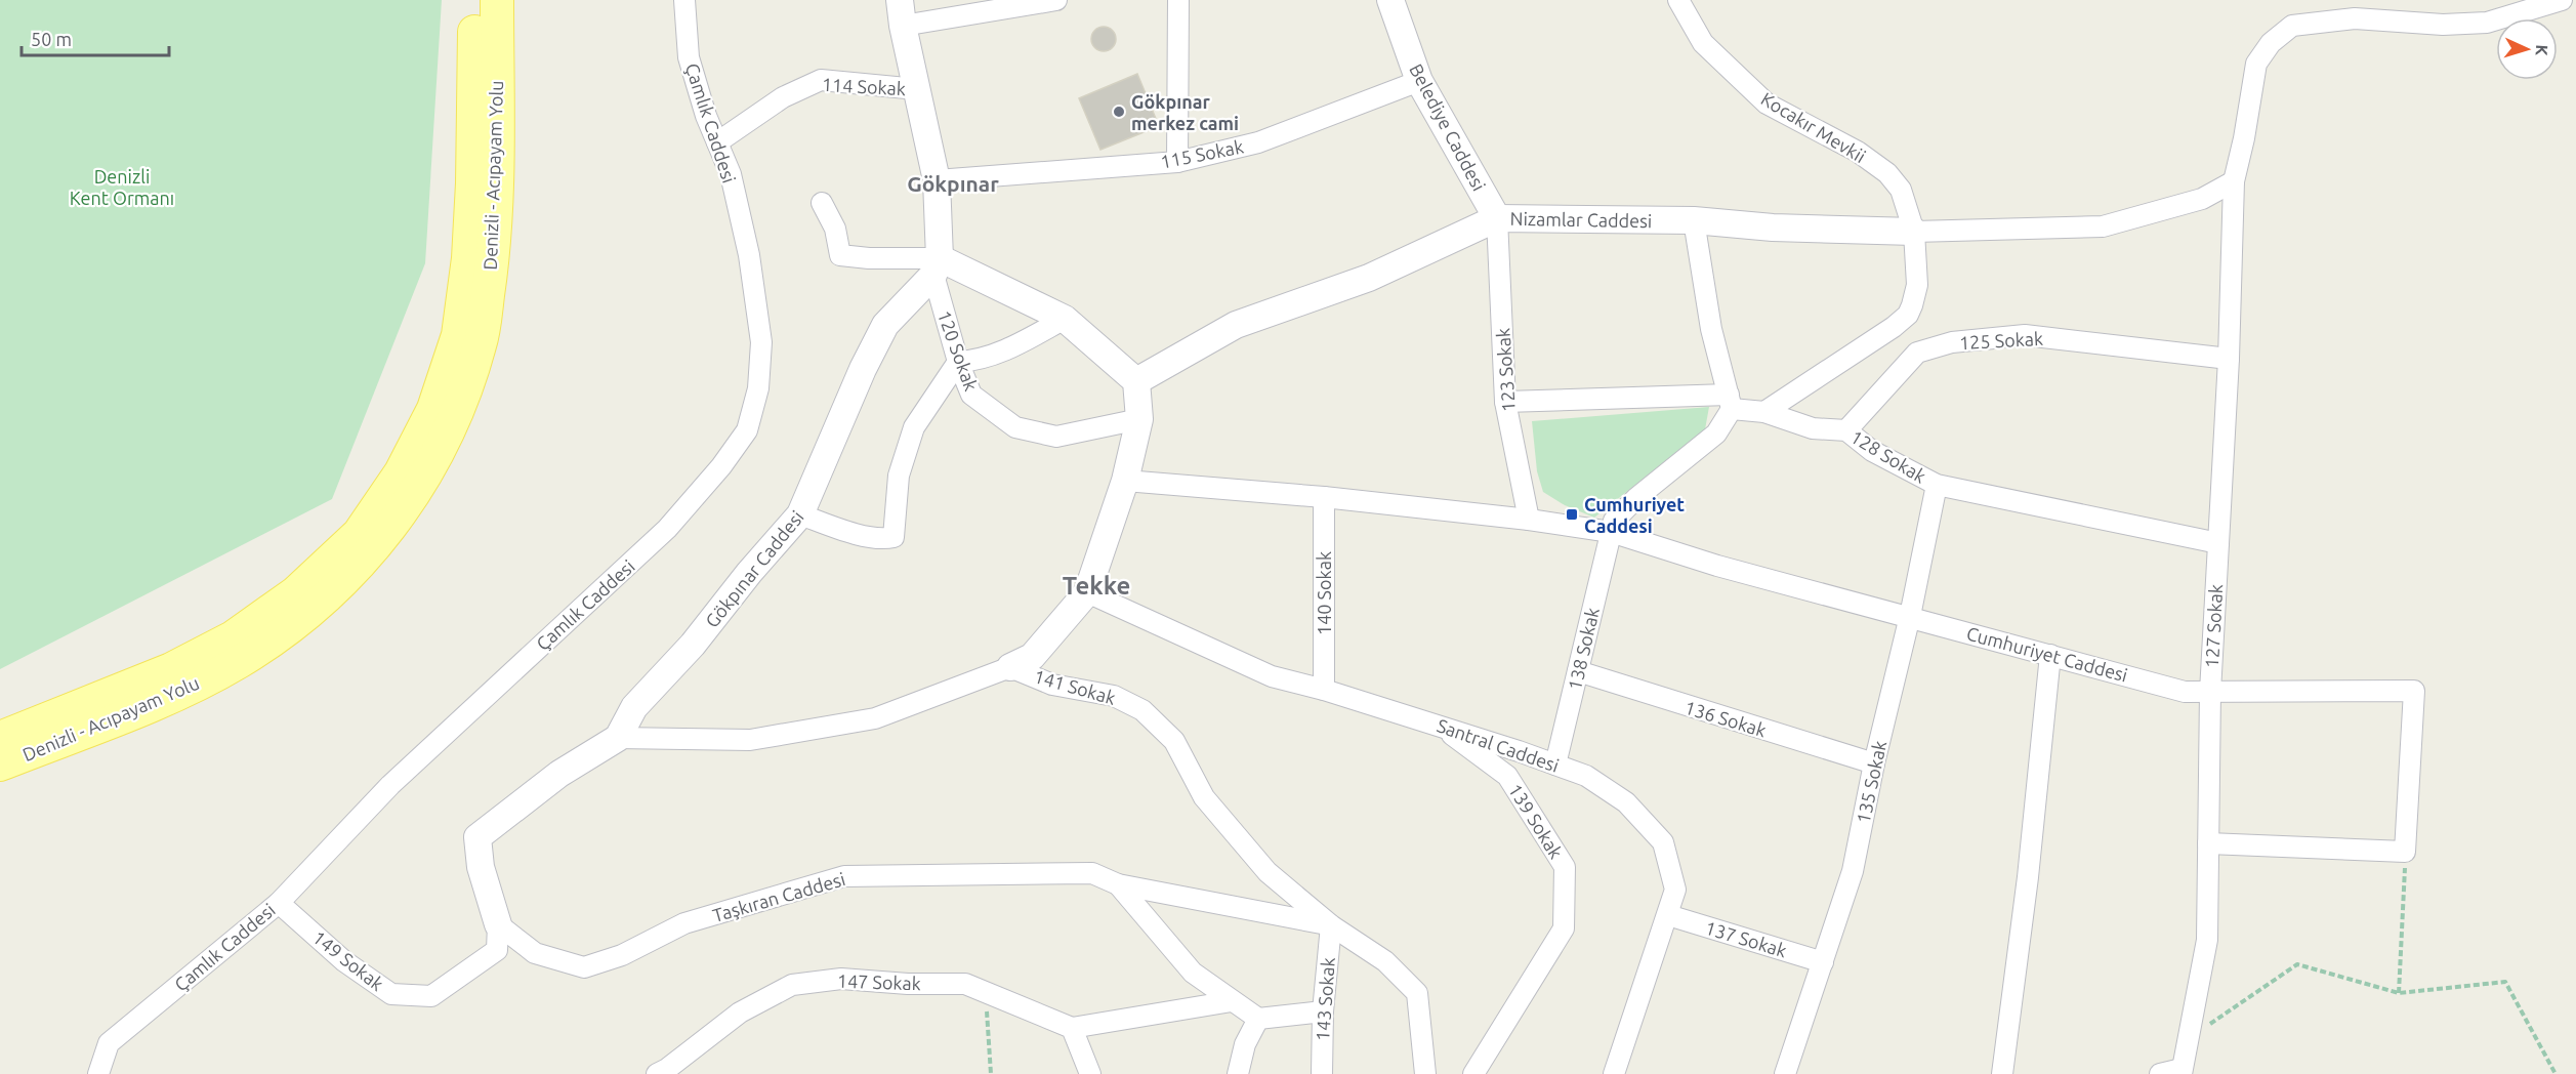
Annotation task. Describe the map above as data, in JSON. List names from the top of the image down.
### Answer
{
  "streets": {
    "main road": ["Denizli - Acıpayam Yolu"],
    "street": [
      "114 Sokak",
      "Çamlık Caddesi",
      "Belediye Caddesi",
      "Kocakır Mevkii",
      "115 Sokak",
      "Nizamlar Caddesi",
      "125 Sokak",
      "120 Sokak",
      "123 Sokak",
      "128 Sokak",
      "Gökpınar Caddesi",
      "140 Sokak",
      "127 Sokak",
      "138 Sokak",
      "Cumhuriyet Caddesi",
      "141 Sokak",
      "136 Sokak",
      "Santral Caddesi",
      "135 Sokak",
      "139 Sokak",
      "Taşkıran Caddesi",
      "137 Sokak",
      "149 Sokak",
      "147 Sokak",
      "143 Sokak"
    ]
  },
  "crossings": [
    ["114 Sokak", "Çamlık Caddesi"],
    ["Çamlık Caddesi", "149 Sokak"],
    ["Belediye Caddesi", "115 Sokak"],
    ["Belediye Caddesi", "Nizamlar Caddesi"],
    ["Belediye Caddesi", "123 Sokak"],
    ["Kocakır Mevkii", "Nizamlar Caddesi"],
    ["Kocakır Mevkii", "128 Sokak"],
    ["Nizamlar Caddesi", "123 Sokak"],
    ["125 Sokak", "128 Sokak"],
    ["125 Sokak", "127 Sokak"],
    ["120 Sokak", "Gökpınar Caddesi"],
    ["123 Sokak", "128 Sokak"],
    ["123 Sokak", "Cumhuriyet Caddesi"],
    ["128 Sokak", "127 Sokak"],
    ["128 Sokak", "135 Sokak"],
    ["Gökpınar Caddesi", "141 Sokak"],
    ["140 Sokak", "Cumhuriyet Caddesi"],
    ["140 Sokak", "Santral Caddesi"],
    ["127 Sokak", "Cumhuriyet Caddesi"],
    ["138 Sokak", "Cumhuriyet Caddesi"],
    ["138 Sokak", "136 Sokak"],
    ["138 Sokak", "Santral Caddesi"],
    ["Cumhuriyet Caddesi", "135 Sokak"],
    ["141 Sokak", "Taşkıran Caddesi"],
    ["141 Sokak", "143 Sokak"],
    ["136 Sokak", "135 Sokak"],
    ["Santral Caddesi", "139 Sokak"],
    ["Santral Caddesi", "137 Sokak"],
    ["135 Sokak", "137 Sokak"],
    ["Taşkıran Caddesi", "149 Sokak"],
    ["Taşkıran Caddesi", "143 Sokak"]
  ],
  "districts": ["Gökpınar", "Tekke"],
  "parks": ["Denizli Kent Ormanı"],
  "places": {
    "other": ["Gökpınar merkez cami"],
    "transit": ["Cumhuriyet Caddesi"]
  },
  "scale_bar": "50 m",
  "north": "right"
}
